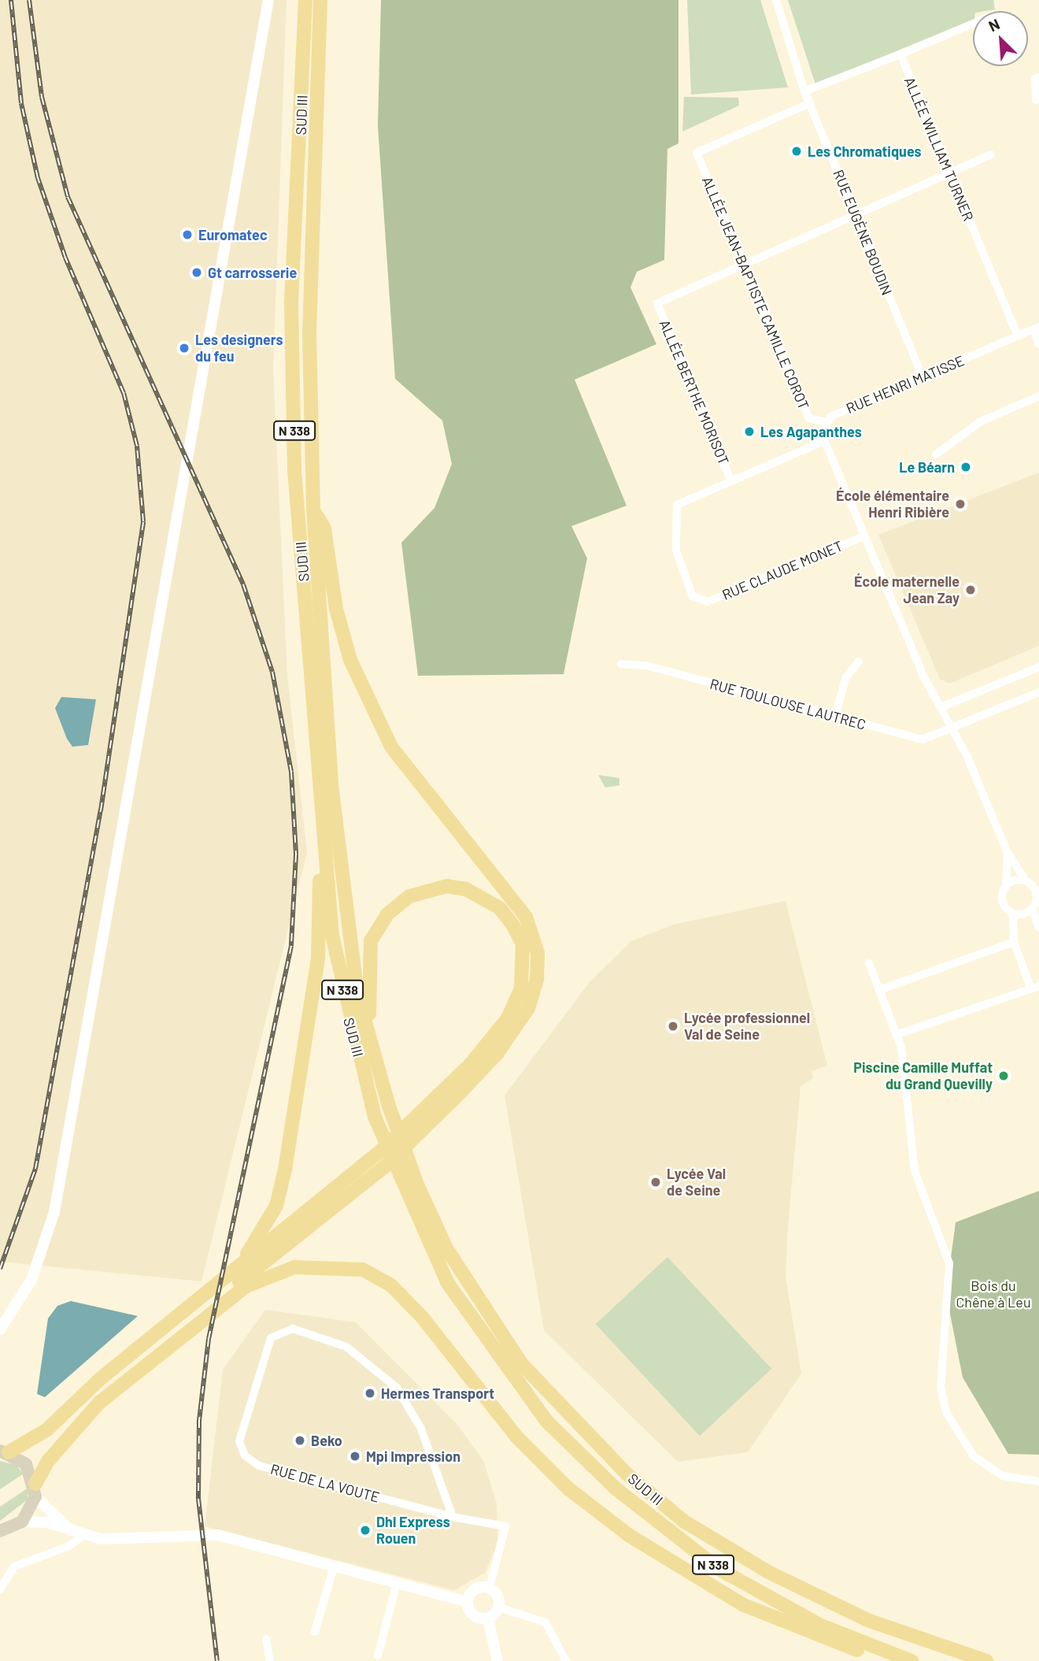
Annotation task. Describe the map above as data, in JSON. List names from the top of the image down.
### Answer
{
  "streets": {
    "highway": ["SUD III", "N 338"],
    "street": [
      "ALLÉE WILLIAM TURNER",
      "RUE EUGÈNE BOUDIN",
      "ALLÉE JEAN-BAPTISTE CAMILLE COROT",
      "RUE HENRI MATISSE",
      "ALLÉE BERTHE MORISOT",
      "RUE CLAUDE MONET",
      "RUE TOULOUSE LAUTREC",
      "RUE DE LA VOUTE"
    ]
  },
  "crossings": [
    ["ALLÉE WILLIAM TURNER", "RUE HENRI MATISSE"],
    ["RUE EUGÈNE BOUDIN", "ALLÉE JEAN-BAPTISTE CAMILLE COROT"],
    ["RUE EUGÈNE BOUDIN", "RUE HENRI MATISSE"],
    ["ALLÉE JEAN-BAPTISTE CAMILLE COROT", "RUE HENRI MATISSE"],
    ["ALLÉE JEAN-BAPTISTE CAMILLE COROT", "ALLÉE BERTHE MORISOT"],
    ["ALLÉE BERTHE MORISOT", "RUE CLAUDE MONET"]
  ],
  "parks": ["Bois du Chêne à Leu"],
  "places": [
    "Les Chromatiques",
    "Euromatec",
    "Gt carrosserie",
    "Les designers du feu",
    "Les Agapanthes",
    "Le Béarn",
    "École élémentaire Henri Ribière",
    "École maternelle Jean Zay",
    "Lycée professionnel Val de Seine",
    "Piscine Camille Muffat du Grand Quevilly",
    "Lycée Val de Seine",
    "Hermes Transport",
    "Beko",
    "Mpi Impression",
    "Dhl Express Rouen"
  ],
  "north": "top left"
}
